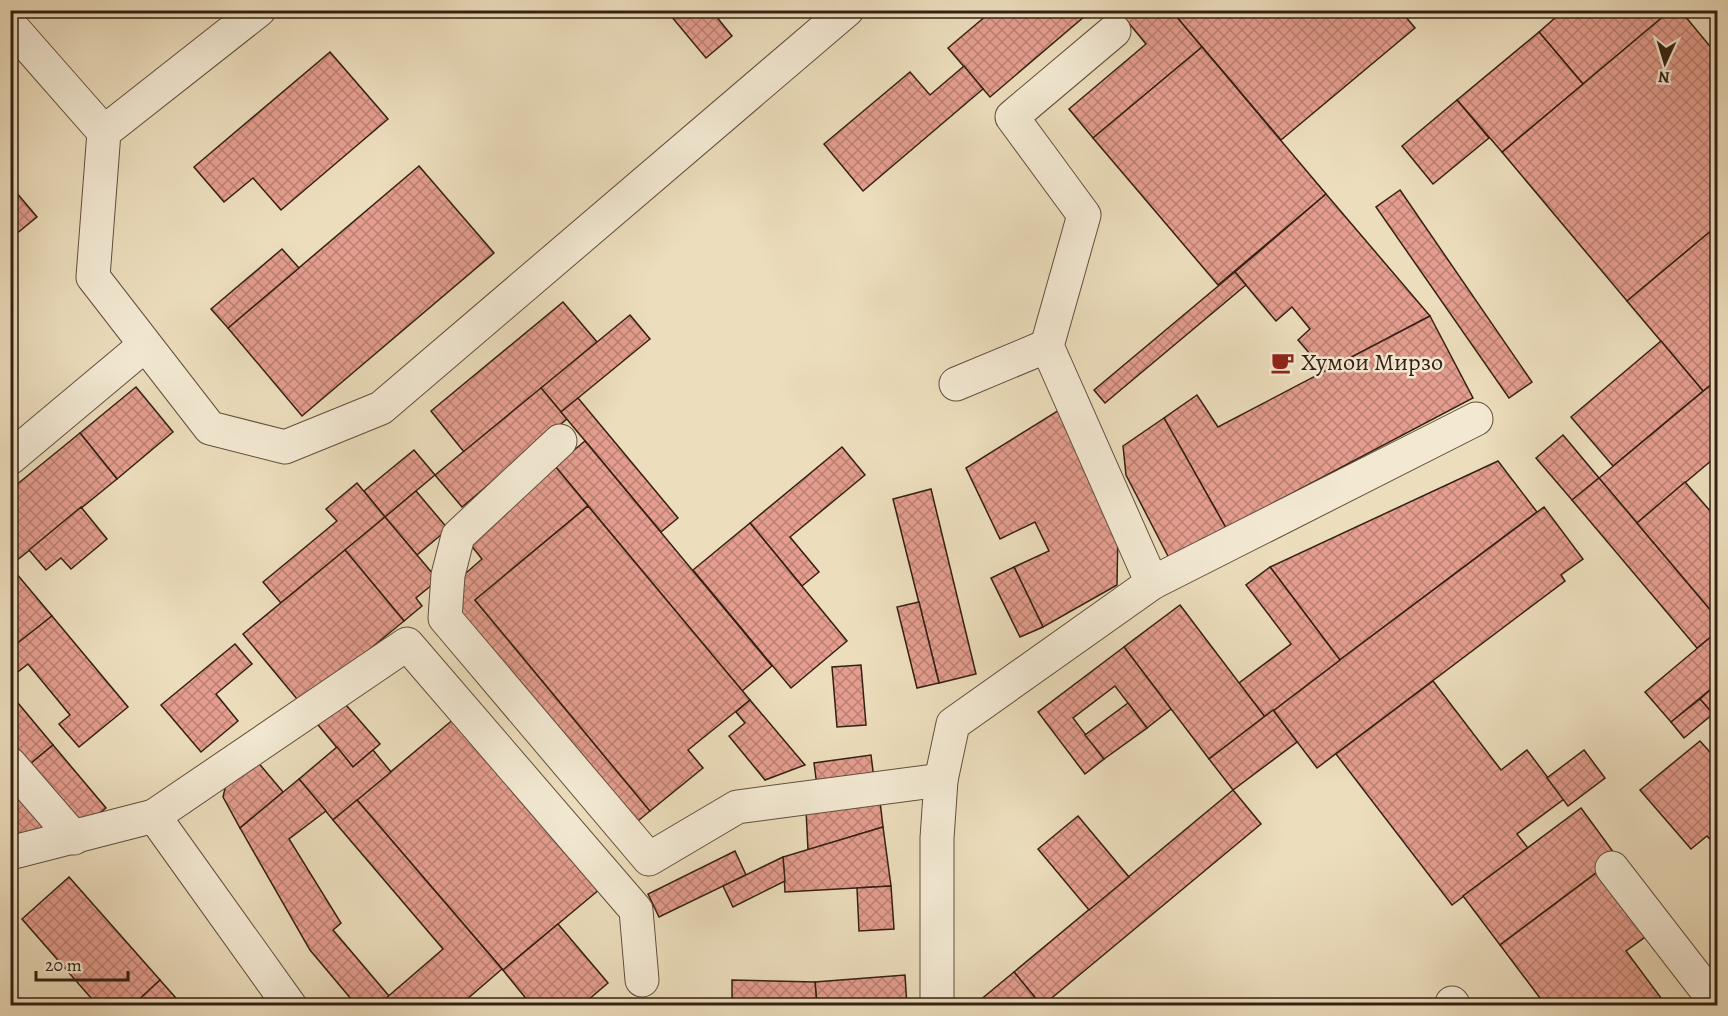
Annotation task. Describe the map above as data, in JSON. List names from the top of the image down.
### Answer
{
  "places": {
    "cafe": ["Хумои Мирзо"]
  },
  "scale_bar": "20 m",
  "north": "bottom"
}
